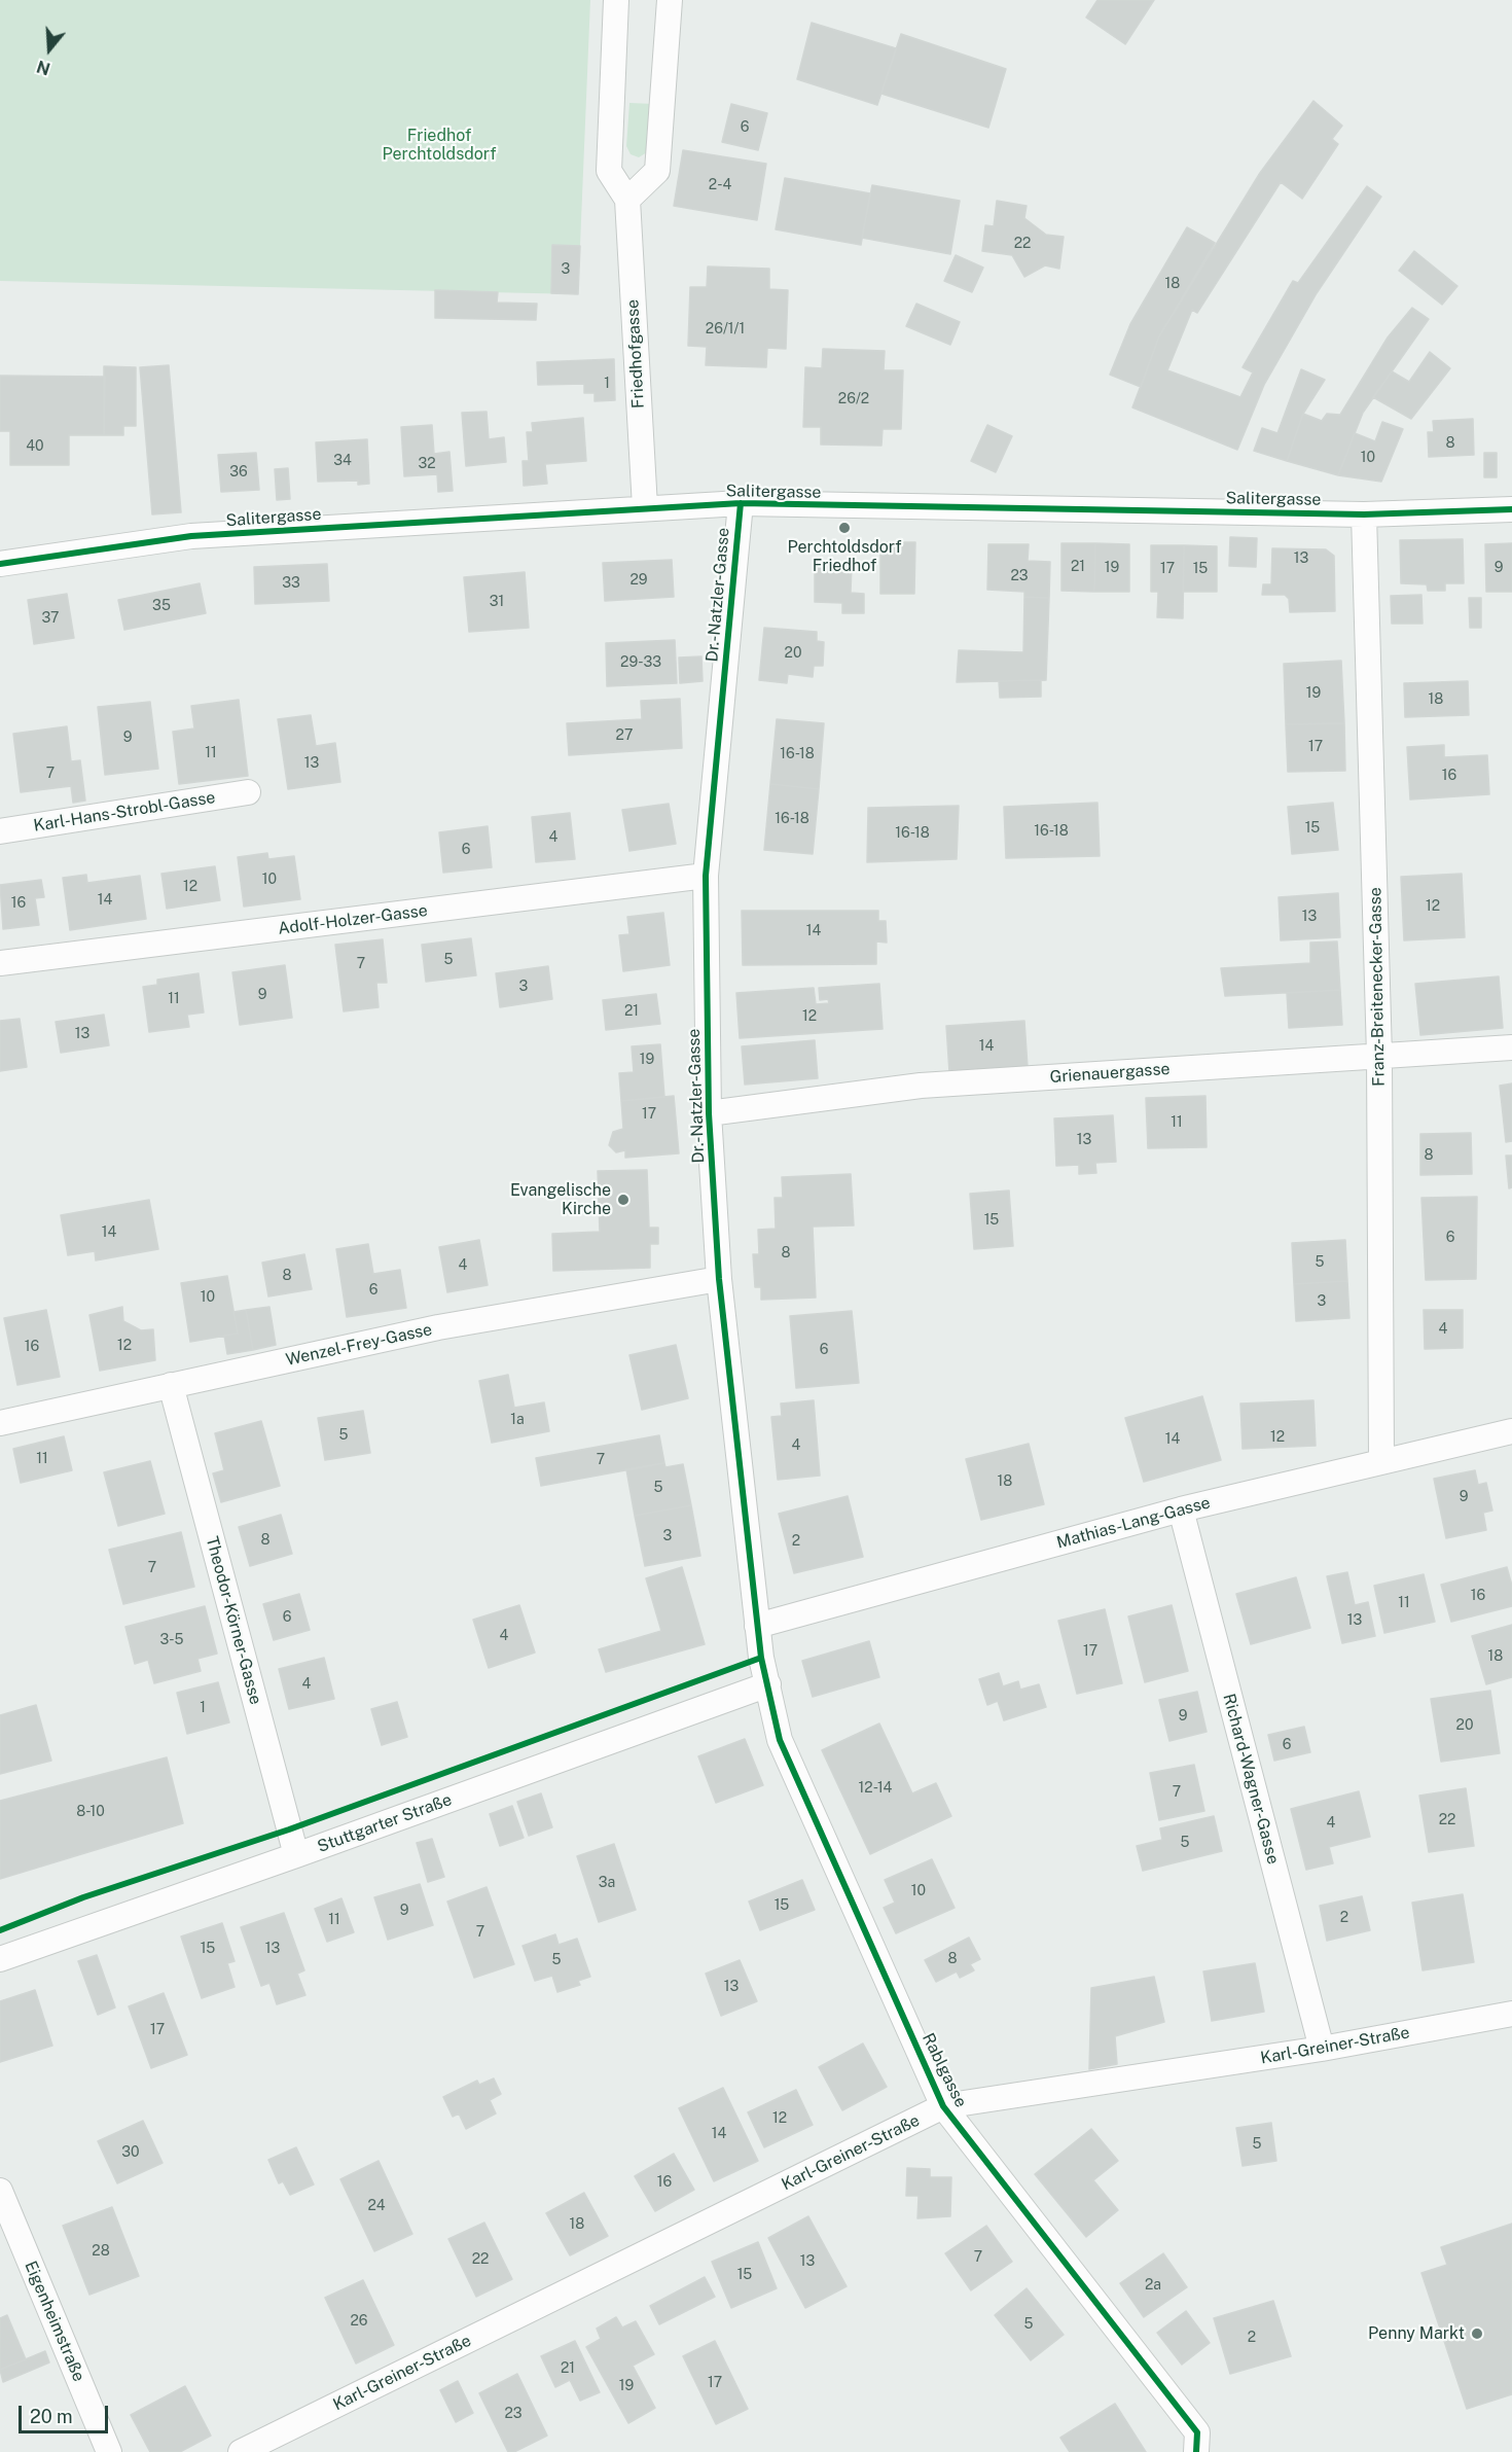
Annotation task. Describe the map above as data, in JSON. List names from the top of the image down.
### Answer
{
  "streets": {
    "street": [
      "Friedhofgasse",
      "Salitergasse",
      "Dr.-Natzler-Gasse",
      "Karl-Hans-Strobl-Gasse",
      "Adolf-Holzer-Gasse",
      "Franz-Breitenecker-Gasse",
      "Grienauergasse",
      "Wenzel-Frey-Gasse",
      "Mathias-Lang-Gasse",
      "Theodor-Körner-Gasse",
      "Richard-Wagner-Gasse",
      "Stuttgarter Straße",
      "Karl-Greiner-Straße",
      "Rablgasse",
      "Eigenheimstraße"
    ]
  },
  "crossings": [
    ["Friedhofgasse", "Salitergasse"],
    ["Salitergasse", "Dr.-Natzler-Gasse"],
    ["Salitergasse", "Franz-Breitenecker-Gasse"],
    ["Dr.-Natzler-Gasse", "Adolf-Holzer-Gasse"],
    ["Dr.-Natzler-Gasse", "Grienauergasse"],
    ["Dr.-Natzler-Gasse", "Wenzel-Frey-Gasse"],
    ["Dr.-Natzler-Gasse", "Mathias-Lang-Gasse"],
    ["Dr.-Natzler-Gasse", "Stuttgarter Straße"],
    ["Dr.-Natzler-Gasse", "Rablgasse"],
    ["Franz-Breitenecker-Gasse", "Grienauergasse"],
    ["Franz-Breitenecker-Gasse", "Mathias-Lang-Gasse"],
    ["Wenzel-Frey-Gasse", "Theodor-Körner-Gasse"],
    ["Mathias-Lang-Gasse", "Richard-Wagner-Gasse"],
    ["Theodor-Körner-Gasse", "Stuttgarter Straße"],
    ["Richard-Wagner-Gasse", "Karl-Greiner-Straße"],
    ["Stuttgarter Straße", "Rablgasse"],
    ["Karl-Greiner-Straße", "Rablgasse"]
  ],
  "parks": ["Friedhof Perchtoldsdorf"],
  "places": ["Perchtoldsdorf Friedhof", "Evangelische Kirche", "Penny Markt"],
  "house_numbers": [
    "6",
    "2-4",
    "22",
    "3",
    "18",
    "26/1/1",
    "1",
    "26/2",
    "8",
    "40",
    "10",
    "34",
    "32",
    "36",
    "13",
    "21",
    "19",
    "9",
    "17",
    "15",
    "23",
    "29",
    "33",
    "31",
    "35",
    "37",
    "20",
    "29-33",
    "19",
    "18",
    "27",
    "9",
    "17",
    "11",
    "16-18",
    "13",
    "7",
    "16",
    "16-18",
    "15",
    "16-18",
    "16-18",
    "4",
    "6",
    "10",
    "12",
    "14",
    "16",
    "12",
    "13",
    "14",
    "5",
    "7",
    "3",
    "9",
    "11",
    "21",
    "12",
    "13",
    "14",
    "19",
    "17",
    "11",
    "13",
    "8",
    "15",
    "14",
    "6",
    "8",
    "5",
    "4",
    "8",
    "6",
    "10",
    "3",
    "4",
    "12",
    "16",
    "6",
    "1a",
    "5",
    "12",
    "14",
    "4",
    "11",
    "7",
    "18",
    "5",
    "9",
    "3",
    "8",
    "2",
    "7",
    "16",
    "11",
    "6",
    "13",
    "4",
    "3-5",
    "17",
    "18",
    "4",
    "1",
    "9",
    "20",
    "6",
    "12-14",
    "7",
    "8-10",
    "22",
    "4",
    "5",
    "3a",
    "10",
    "15",
    "9",
    "2",
    "11",
    "7",
    "15",
    "13",
    "8",
    "5",
    "13",
    "17",
    "12",
    "14",
    "5",
    "30",
    "16",
    "24",
    "18",
    "28",
    "7",
    "22",
    "13",
    "15",
    "2a",
    "26",
    "5",
    "2",
    "21",
    "17",
    "19",
    "23"
  ],
  "scale_bar": "20 m",
  "north": "bottom"
}
